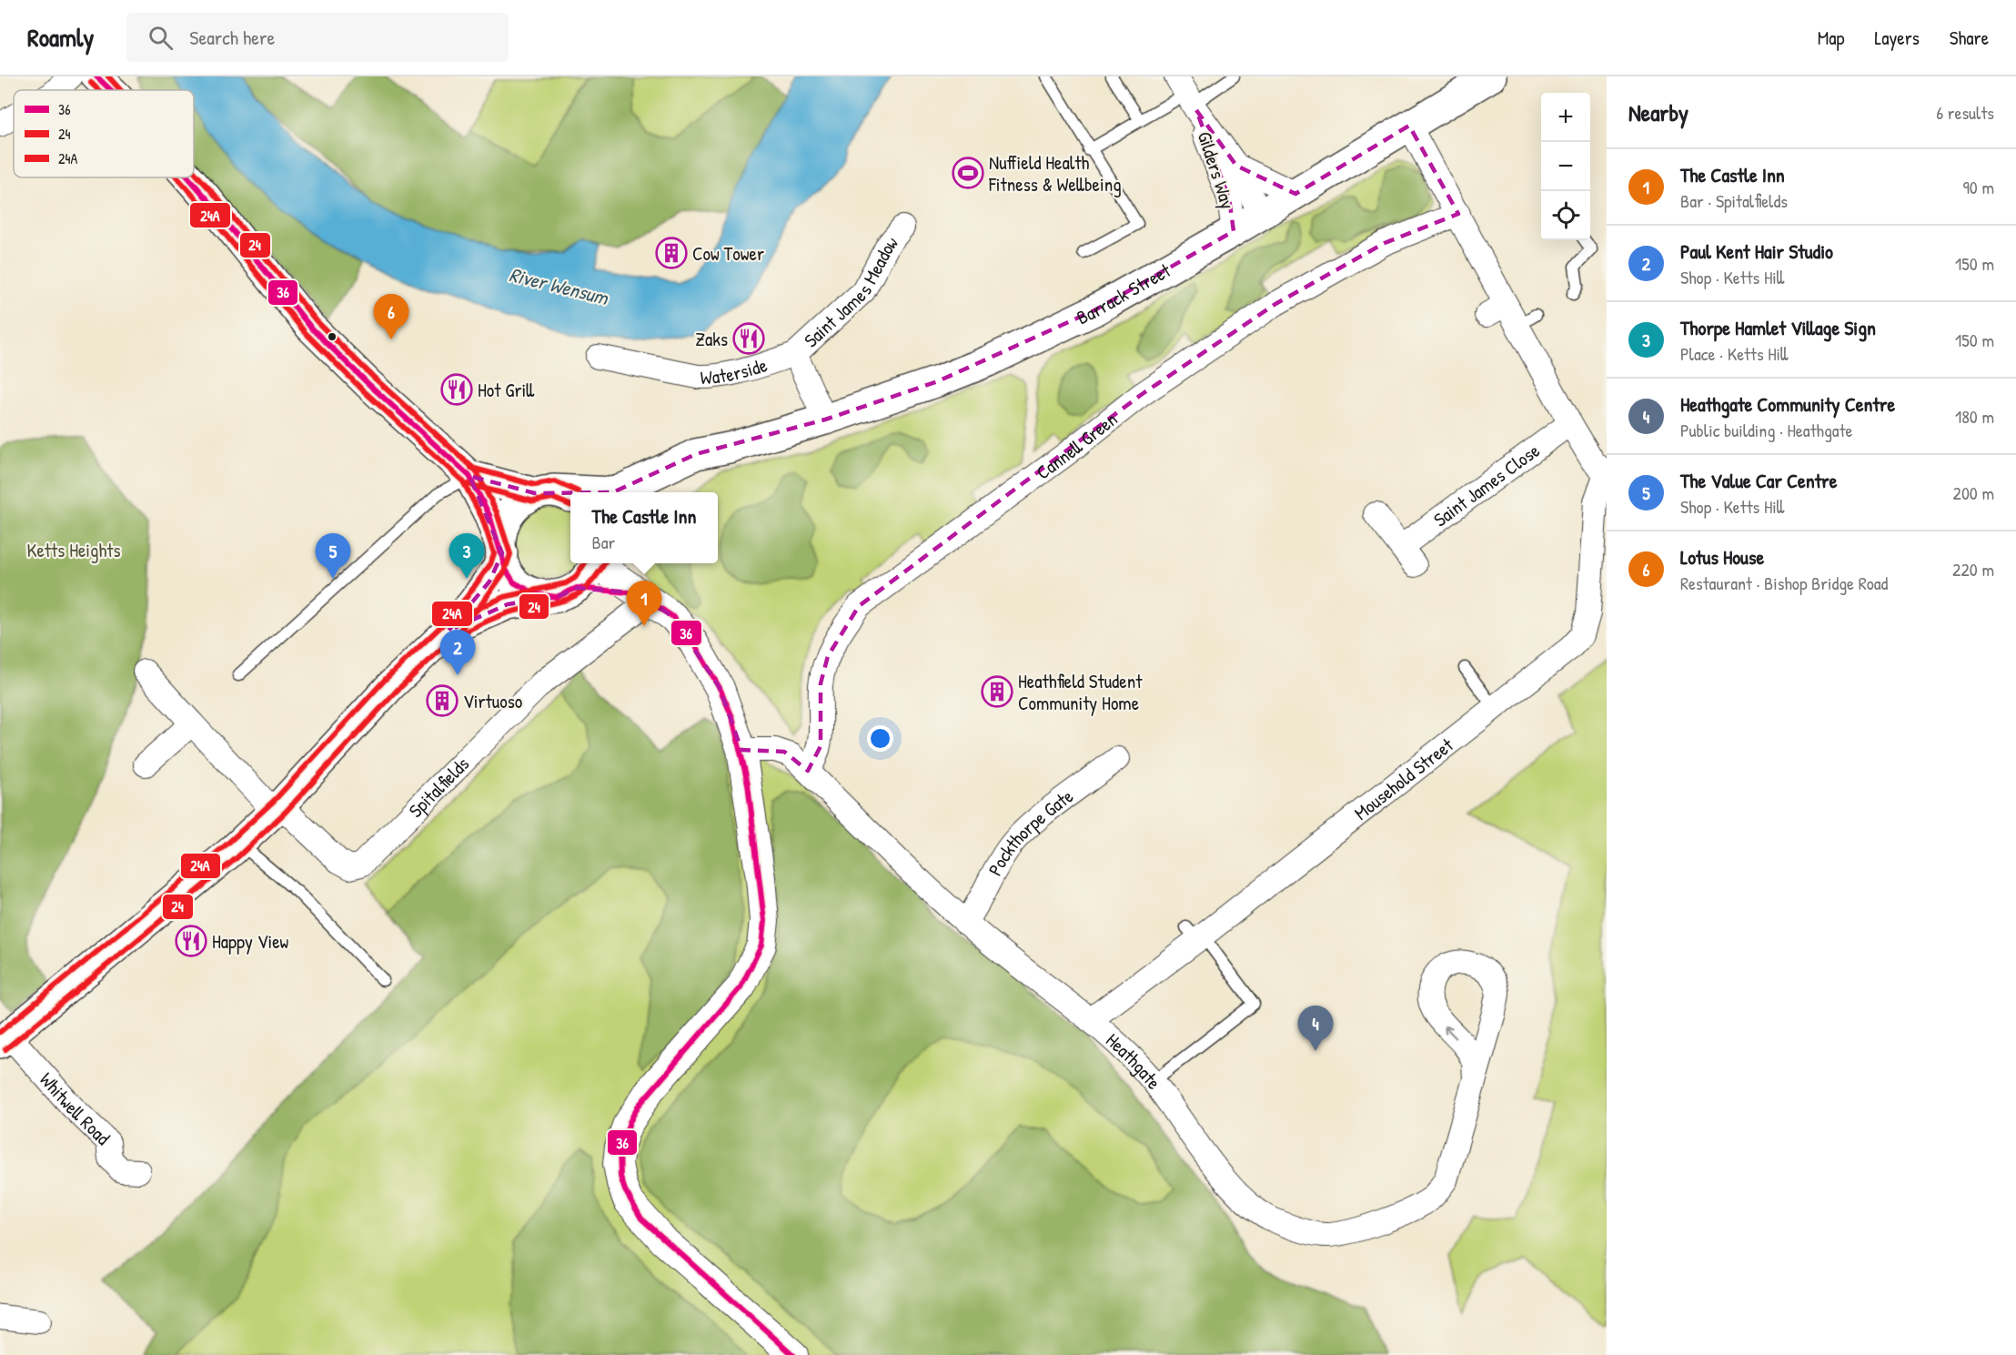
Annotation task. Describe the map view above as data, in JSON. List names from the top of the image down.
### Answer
{
  "streets": {
    "main road": ["Barrack Street"],
    "street": [
      "Gilders Way",
      "Saint James Meadow",
      "Waterside",
      "Cannell Green",
      "Saint James Close",
      "Mousehold Street",
      "Spitalfields",
      "Pockthorpe Gate",
      "Heathgate",
      "Whitwell Road"
    ]
  },
  "crossings": [
    ["Gilders Way", "Barrack Street"],
    ["Saint James Meadow", "Waterside"],
    ["Cannell Green", "Heathgate"],
    ["Mousehold Street", "Heathgate"],
    ["Pockthorpe Gate", "Heathgate"]
  ],
  "water": ["River Wensum"],
  "parks": ["Ketts Heights"],
  "places": {
    "sports": ["Nuffield Health Fitness & Wellbeing"],
    "building": ["Cow Tower", "Heathfield Student Community Home", "Virtuoso"],
    "restaurant": ["Zaks", "Hot Grill", "Happy View"]
  },
  "lines": ["transit line 36", "transit line 24", "transit line 24A"],
  "legend": ["36", "24", "24A"],
  "page": {
    "header": "Roamly",
    "search": "Search here",
    "nav": ["Map", "Layers", "Share"],
    "heading": ["Nearby", "6 results"],
    "map_buttons": ["+", "−"],
    "list": [
      {
        "mark": "1",
        "name": "The Castle Inn",
        "note": "Bar · Spitalfields",
        "value": "90 m"
      },
      {
        "mark": "2",
        "name": "Paul Kent Hair Studio",
        "note": "Shop · Ketts Hill",
        "value": "150 m"
      },
      {
        "mark": "3",
        "name": "Thorpe Hamlet Village Sign",
        "note": "Place · Ketts Hill",
        "value": "150 m"
      },
      {
        "mark": "4",
        "name": "Heathgate Community Centre",
        "note": "Public building · Heathgate",
        "value": "180 m"
      },
      {
        "mark": "5",
        "name": "The Value Car Centre",
        "note": "Shop · Ketts Hill",
        "value": "200 m"
      },
      {
        "mark": "6",
        "name": "Lotus House",
        "note": "Restaurant · Bishop Bridge Road",
        "value": "220 m"
      }
    ],
    "pins": [
      "6",
      "3",
      "5",
      "1",
      "2",
      "4"
    ],
    "popup": ["The Castle Inn", "Bar"]
  }
}
